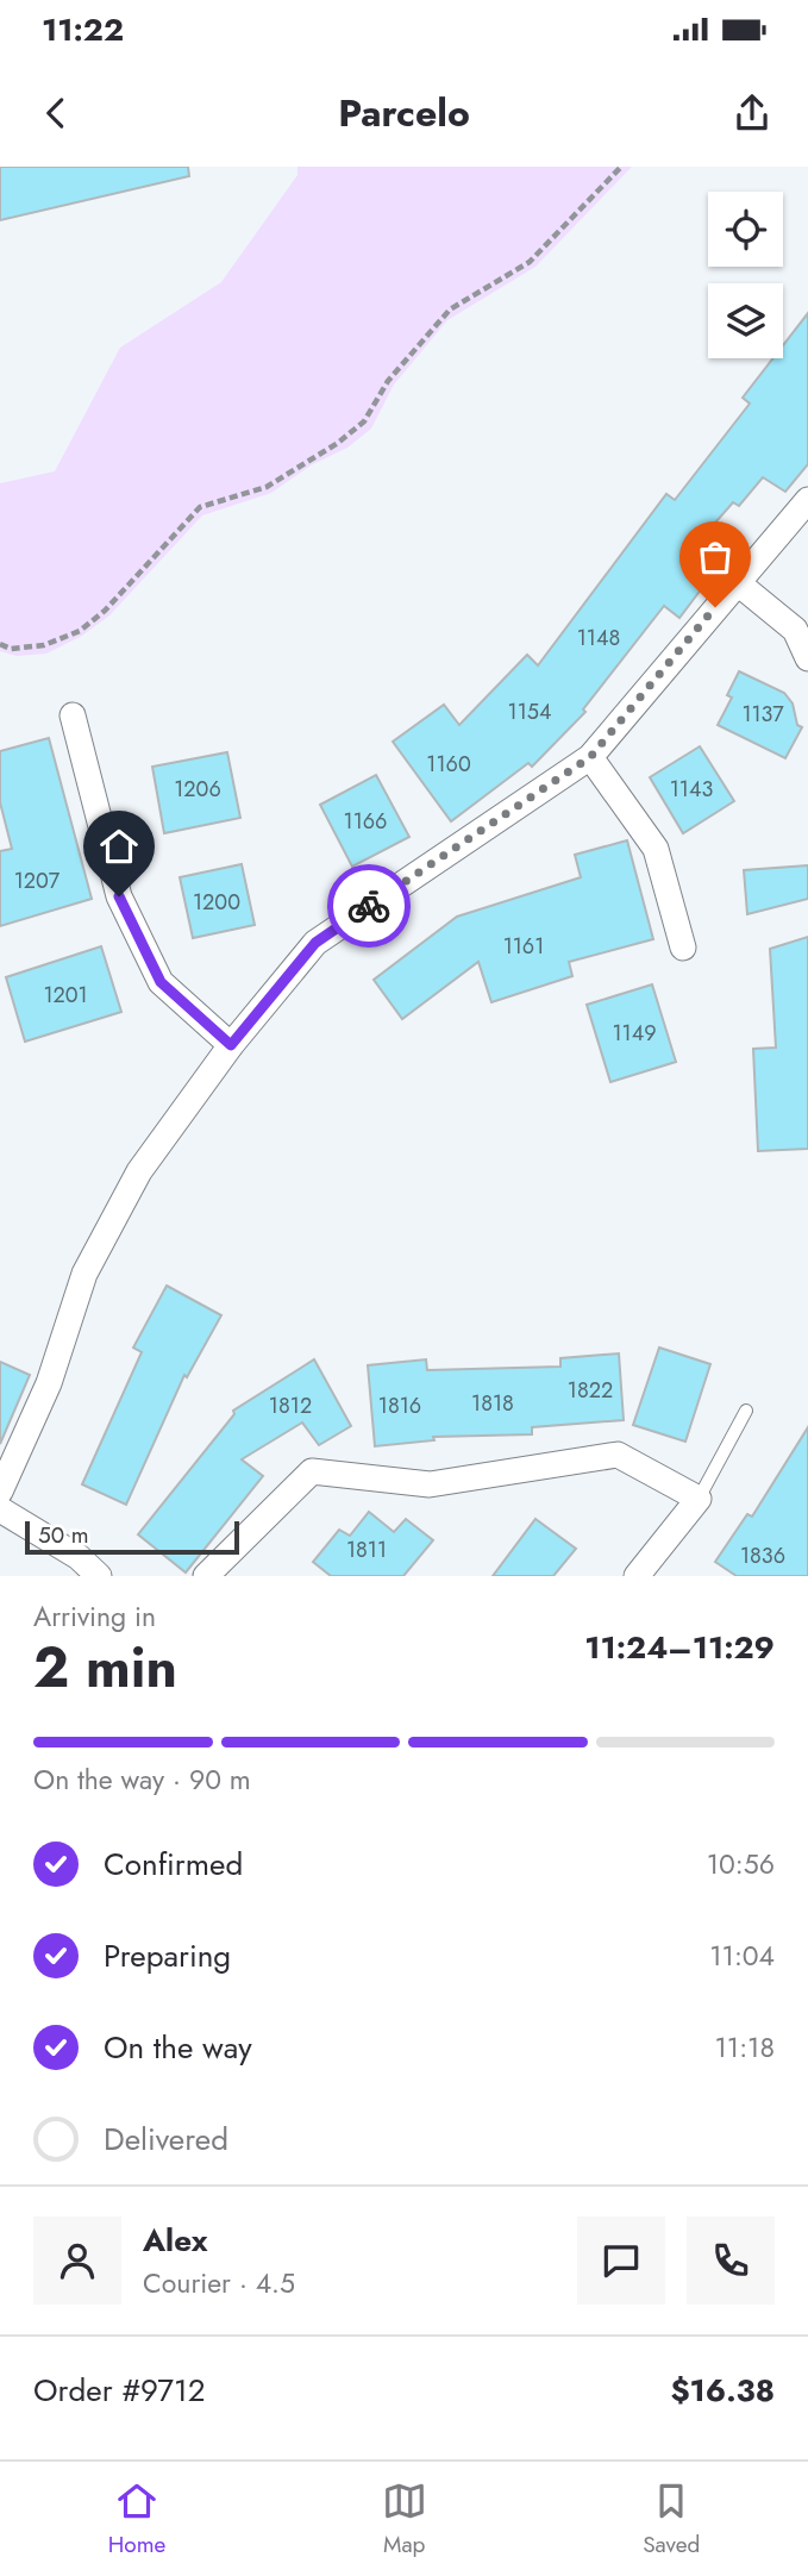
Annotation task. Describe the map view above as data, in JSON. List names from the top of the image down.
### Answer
{
  "house_numbers": [
    "1148",
    "1154",
    "1137",
    "1160",
    "1206",
    "1143",
    "1166",
    "1207",
    "1200",
    "1161",
    "1201",
    "1149",
    "1822",
    "1818",
    "1812",
    "1816",
    "1811",
    "1836"
  ],
  "scale_bar": "50 m",
  "page": {
    "status": "11:22",
    "header": "Parcelo",
    "scale": "50 m",
    "heading": ["2 min", "Arriving in", "11:24–11:29"],
    "panel": [
      "Alex",
      "Courier · 4.5",
      "Order #9712",
      "$16.38"
    ],
    "bar": "On the way · 90 m",
    "list": [
      ["Confirmed", "10:56"],
      ["Preparing", "11:04"],
      ["On the way", "11:18"],
      "Delivered"
    ],
    "tabs": ["Home", "Map", "Saved"]
  }
}
